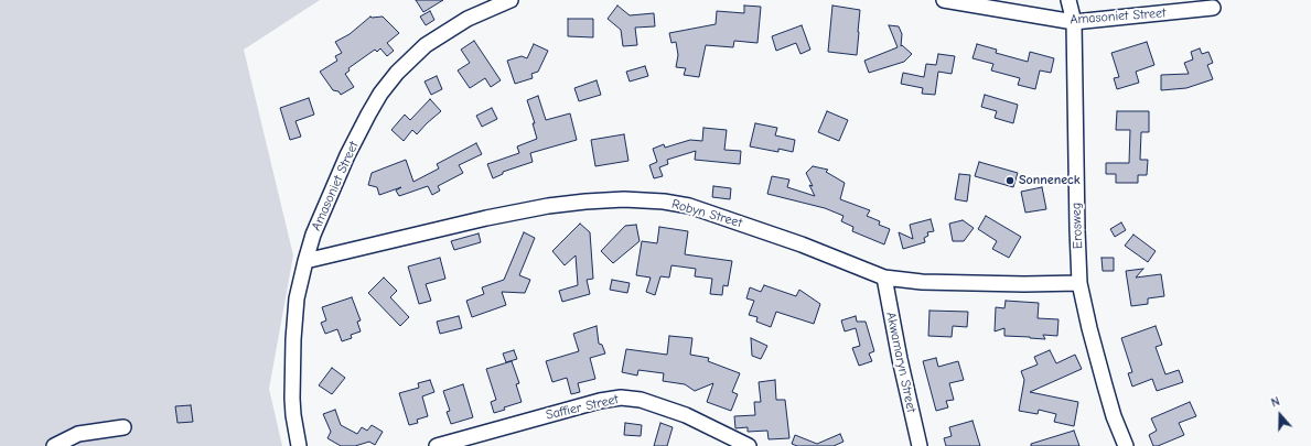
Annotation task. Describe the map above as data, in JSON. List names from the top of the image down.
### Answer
{
  "streets": {
    "street": [
      "Amasoniet Street",
      "Robyn Street",
      "Erosweg",
      "Akwamaryn Street",
      "Saffier Street"
    ]
  },
  "crossings": [
    ["Amasoniet Street", "Robyn Street"],
    ["Amasoniet Street", "Erosweg"],
    ["Robyn Street", "Erosweg"],
    ["Robyn Street", "Akwamaryn Street"]
  ],
  "places": ["Sonneneck"],
  "north": "top"
}
